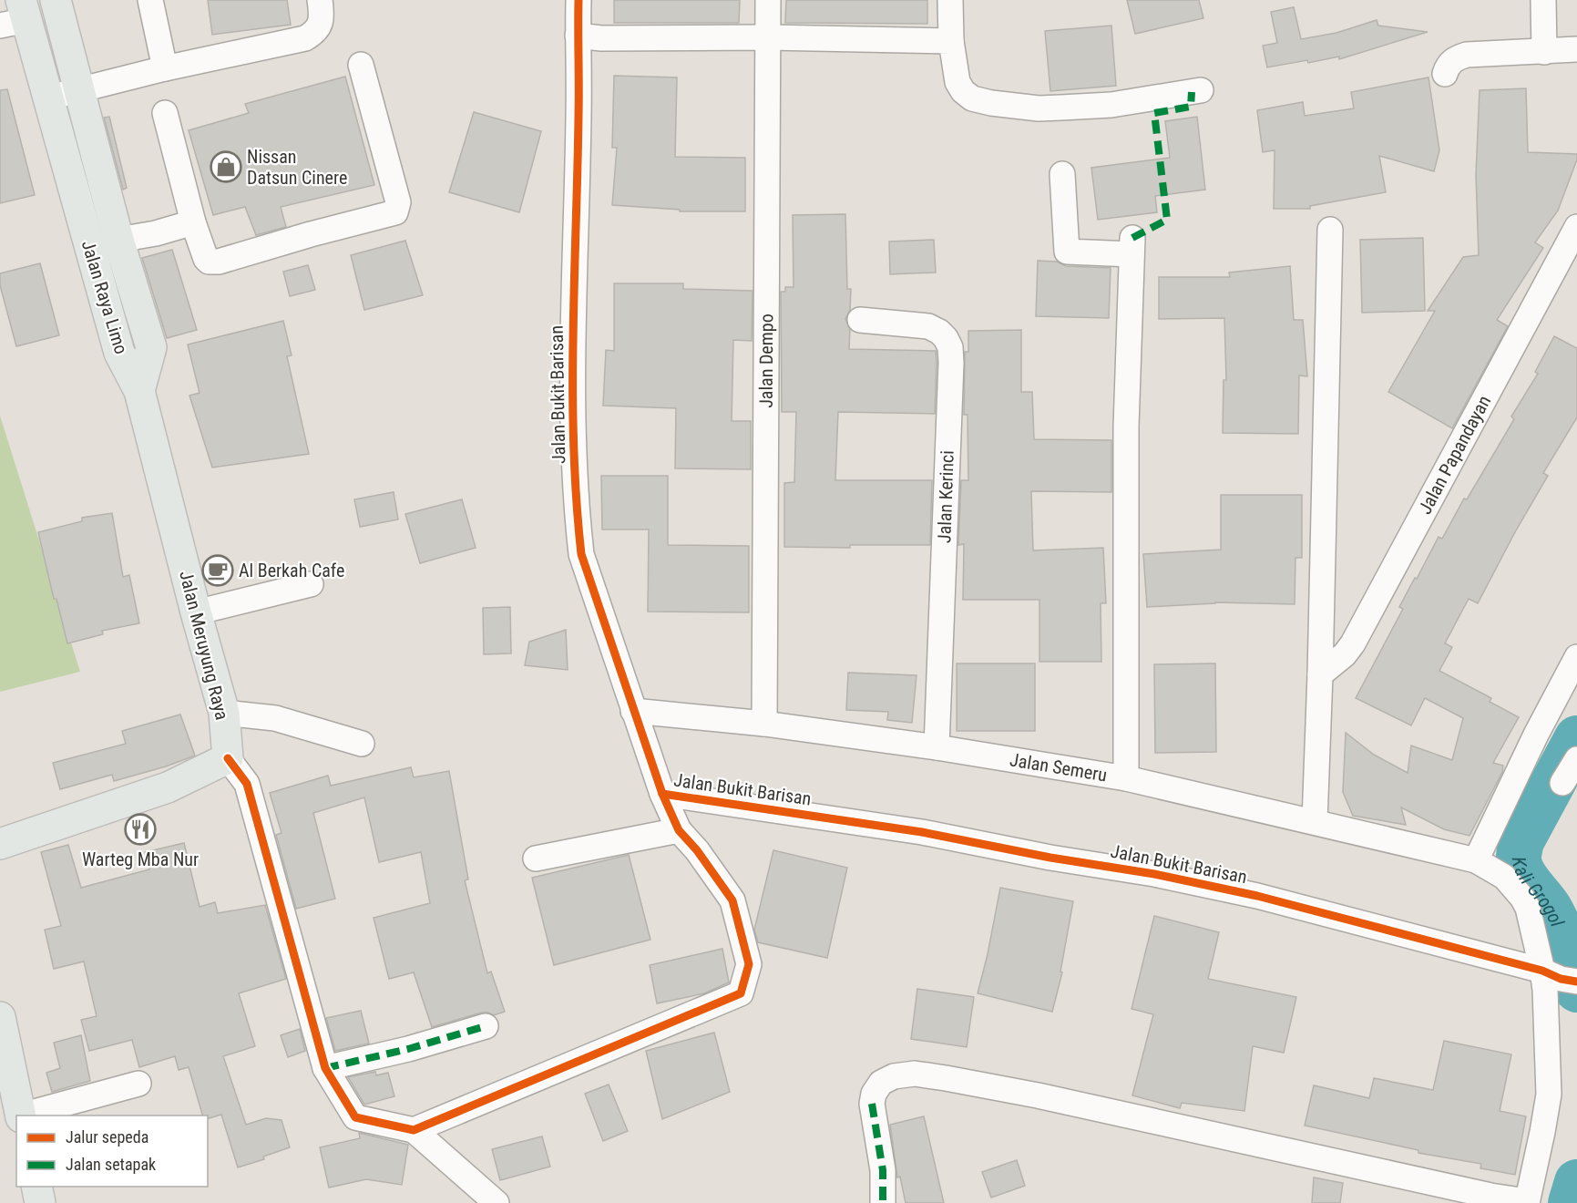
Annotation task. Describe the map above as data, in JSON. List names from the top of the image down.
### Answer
{
  "streets": {
    "main road": ["Jalan Raya Limo", "Jalan Meruyung Raya"],
    "street": [
      "Jalan Dempo",
      "Jalan Bukit Barisan",
      "Jalan Papandayan",
      "Jalan Kerinci",
      "Jalan Semeru"
    ]
  },
  "crossings": [
    ["Jalan Raya Limo", "Jalan Meruyung Raya"],
    ["Jalan Dempo", "Jalan Semeru"],
    ["Jalan Bukit Barisan", "Jalan Semeru"],
    ["Jalan Kerinci", "Jalan Semeru"]
  ],
  "water": ["Kali Grogol"],
  "places": {
    "shop": ["Nissan Datsun Cinere"],
    "cafe": ["Al Berkah Cafe"],
    "restaurant": ["Warteg Mba Nur"]
  },
  "legend": ["Jalur sepeda", "Jalan setapak"]
}
